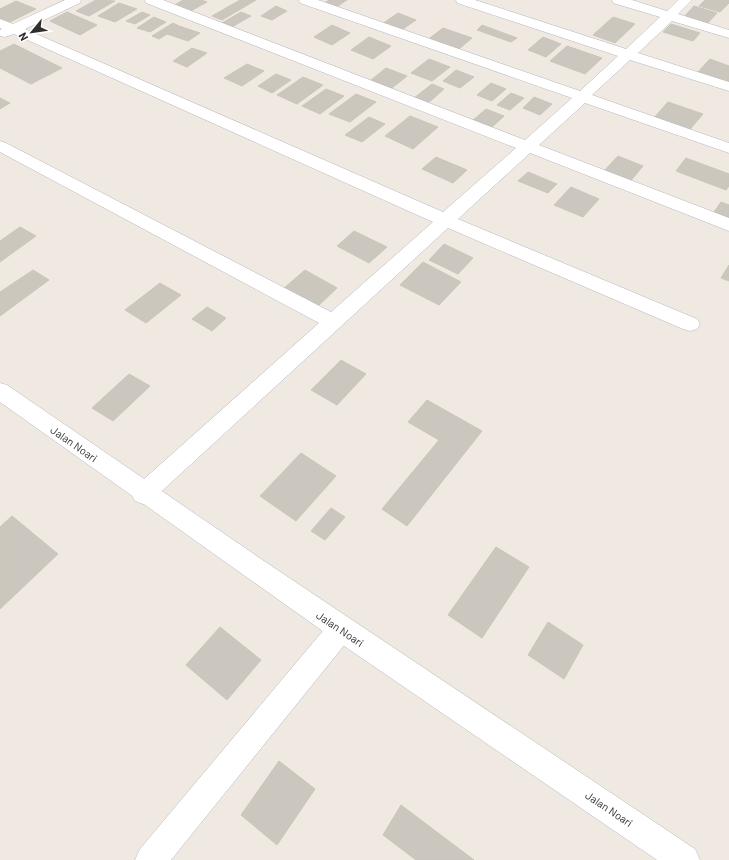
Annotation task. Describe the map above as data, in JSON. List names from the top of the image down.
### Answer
{
  "streets": {
    "street": ["Jalan Noari"]
  },
  "north": "bottom left"
}
